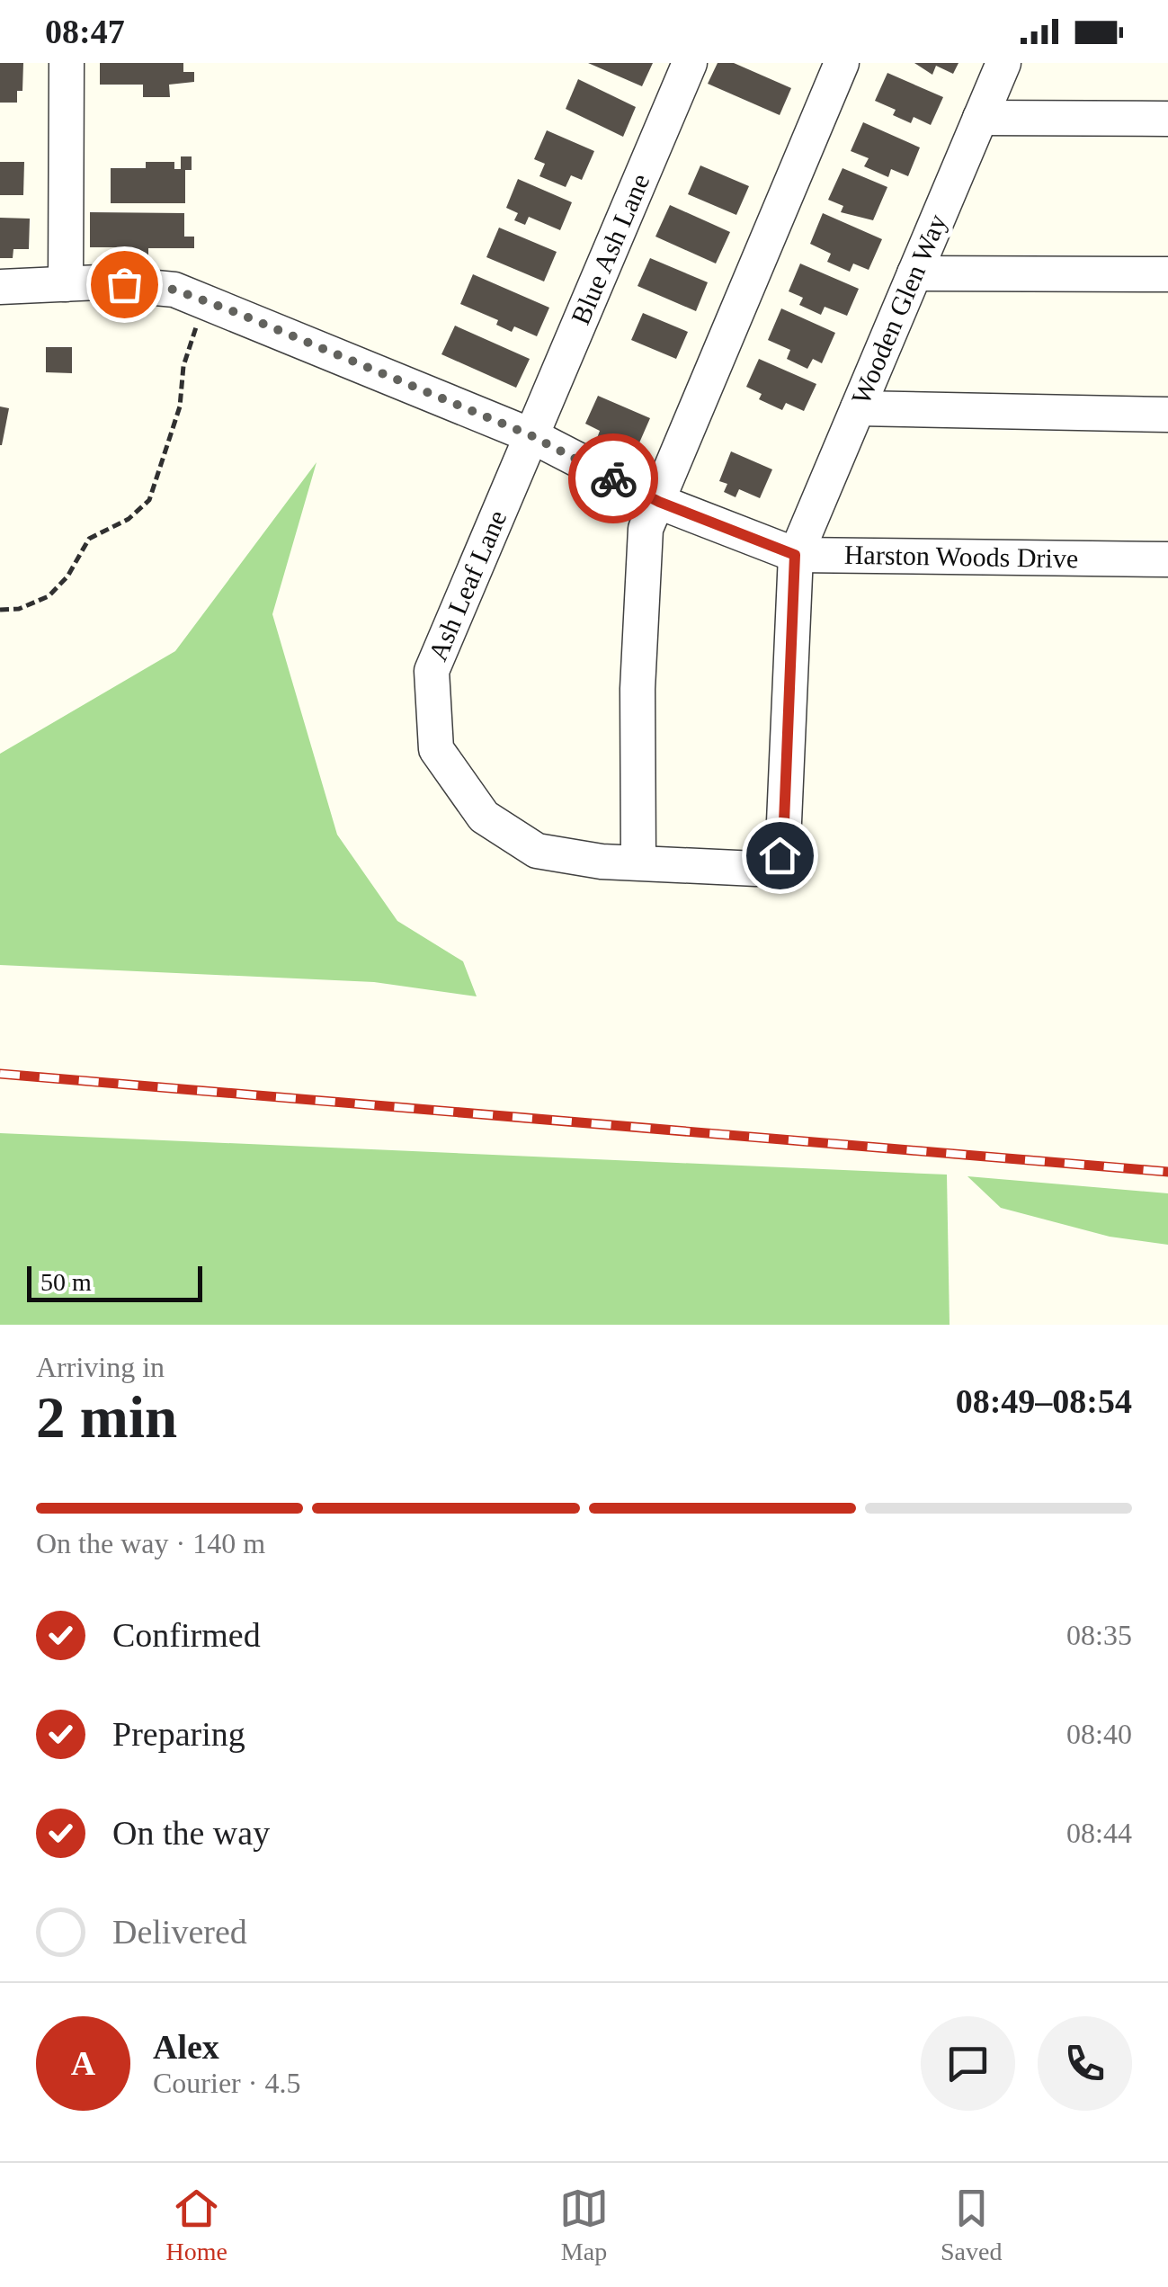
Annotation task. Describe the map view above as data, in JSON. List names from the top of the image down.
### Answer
{
  "streets": {
    "street": [
      "Blue Ash Lane",
      "Wooden Glen Way",
      "Harston Woods Drive",
      "Ash Leaf Lane"
    ]
  },
  "crossings": [
    ["Blue Ash Lane", "Harston Woods Drive"],
    ["Blue Ash Lane", "Ash Leaf Lane"],
    ["Wooden Glen Way", "Harston Woods Drive"],
    ["Wooden Glen Way", "Ash Leaf Lane"],
    ["Harston Woods Drive", "Ash Leaf Lane"]
  ],
  "scale_bar": "50 m",
  "page": {
    "status": "08:47",
    "scale": "50 m",
    "heading": ["2 min", "Arriving in", "08:49–08:54"],
    "panel": ["Alex", "Courier · 4.5"],
    "bar": "On the way · 140 m",
    "list": [
      ["Confirmed", "08:35"],
      ["Preparing", "08:40"],
      ["On the way", "08:44"],
      "Delivered"
    ],
    "round": "A",
    "tabs": ["Home", "Map", "Saved"]
  }
}
